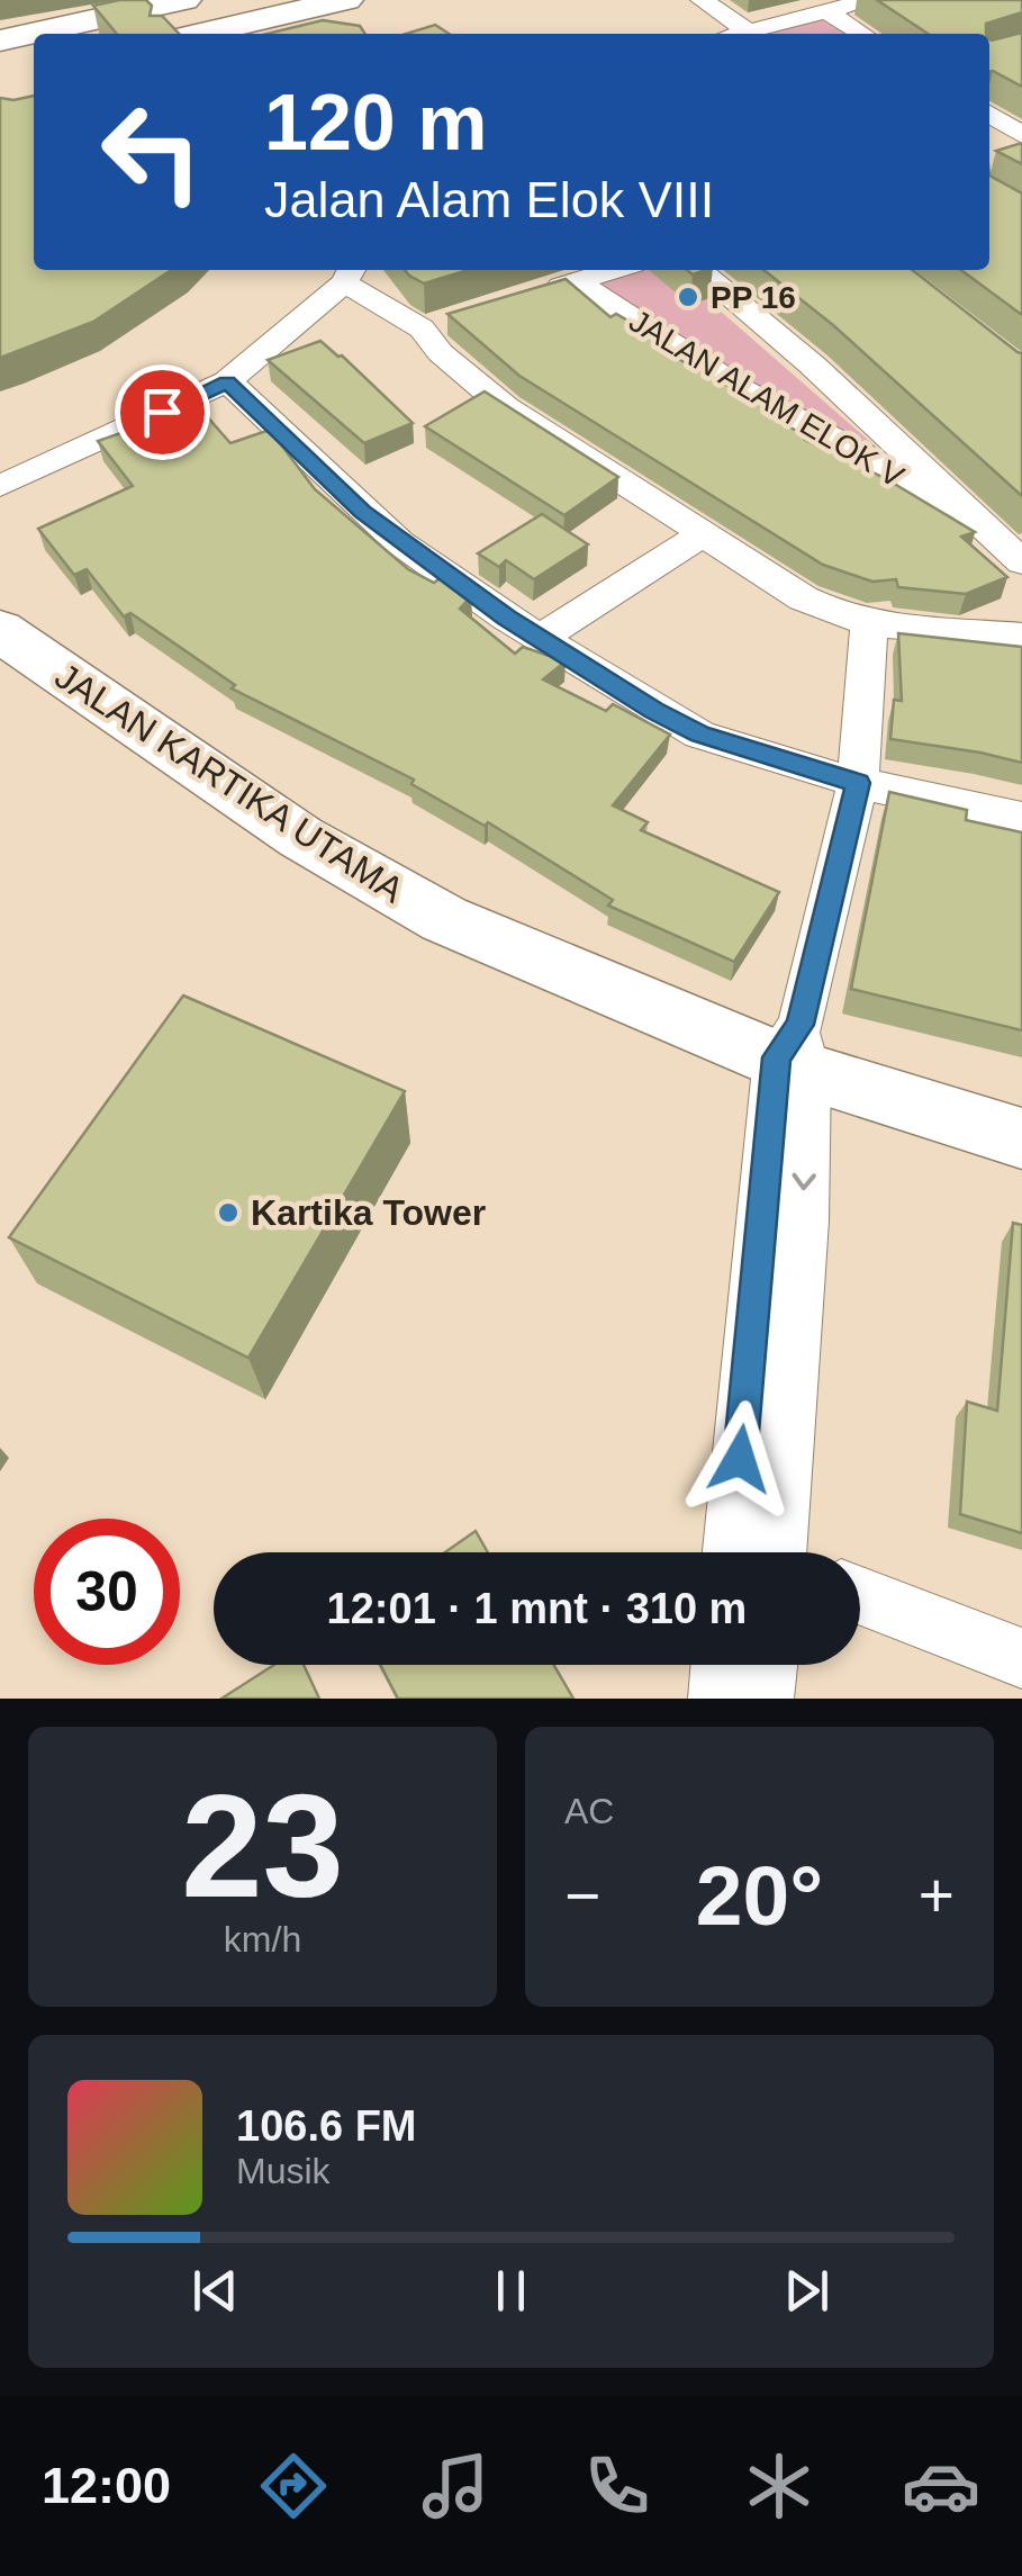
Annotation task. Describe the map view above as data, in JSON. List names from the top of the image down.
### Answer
{
  "streets": {
    "main road": ["JALAN KARTIKA UTAMA"],
    "street": ["JALAN ALAM ELOK V"]
  },
  "places": ["PP 16", "Kartika Tower"],
  "page": {
    "turn": ["120 m", "Jalan Alam Elok VIII"],
    "limit": "30",
    "trip": "12:01 · 1 mnt · 310 m",
    "tile": [
      ["23", "km/h"],
      "AC"
    ],
    "heat": ["−", "20°", "+"],
    "song": ["106.6 FM", "Musik"],
    "tabs": "12:00"
  }
}
